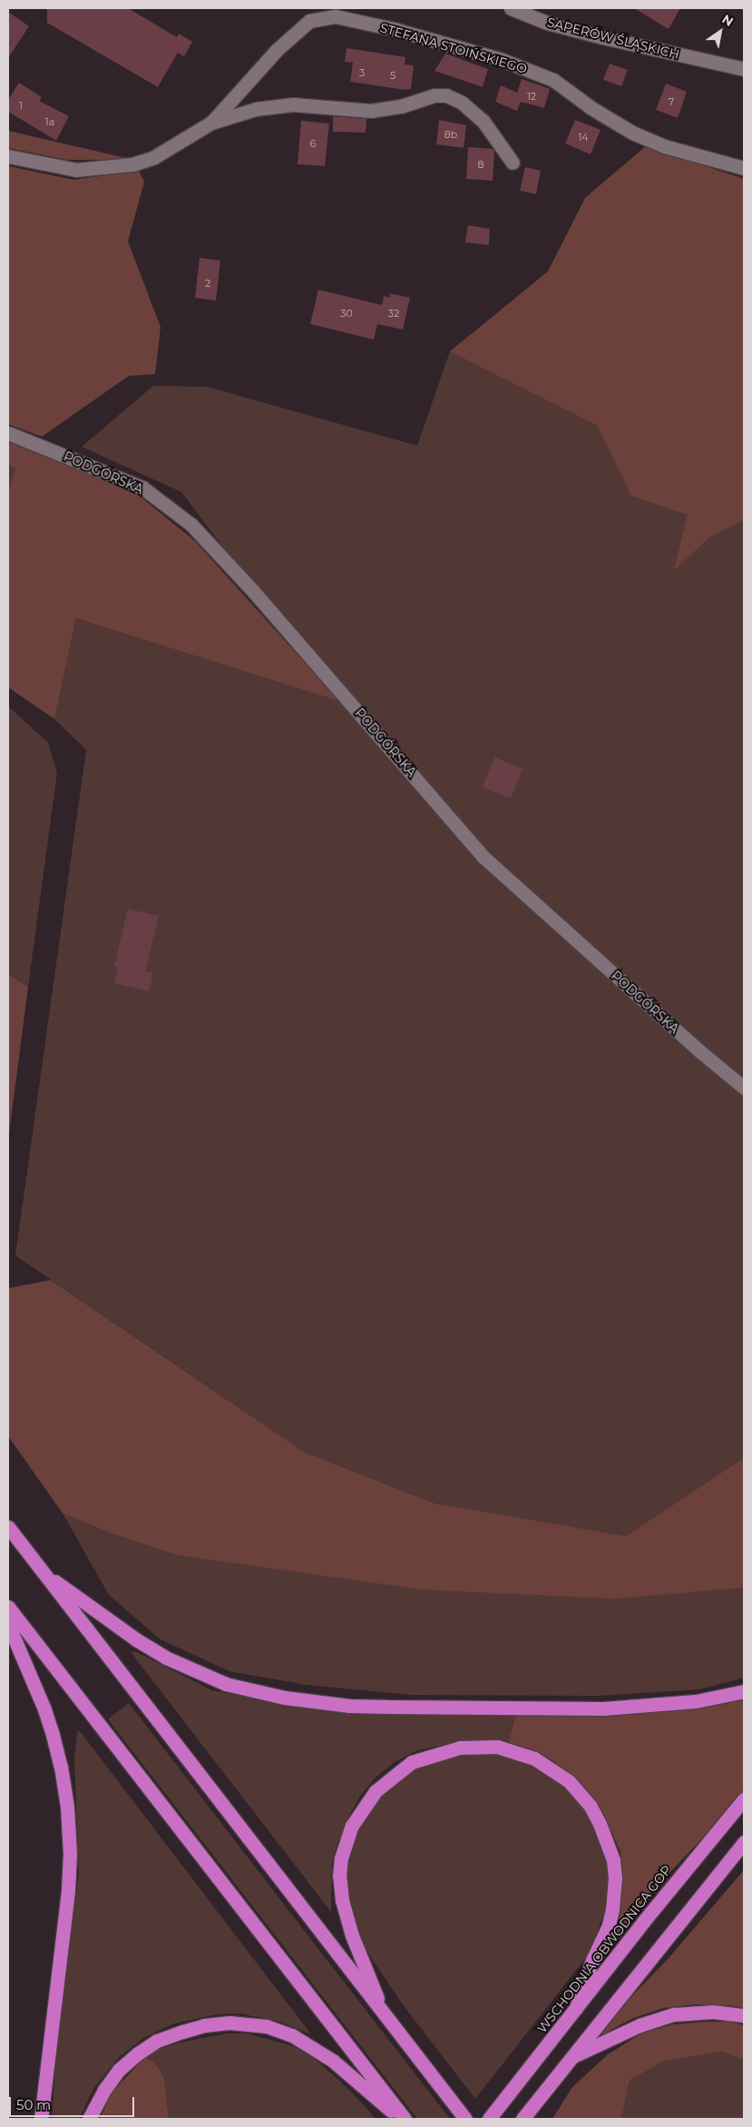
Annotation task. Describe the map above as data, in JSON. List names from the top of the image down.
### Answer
{
  "streets": {
    "highway": ["WSCHODNIA OBWODNICA GOP"],
    "street": ["SAPERÓW ŚLĄSKICH", "STEFANA STOIŃSKIEGO", "PODGÓRSKA"]
  },
  "house_numbers": [
    "3",
    "5",
    "12",
    "7",
    "1",
    "1a",
    "8b",
    "14",
    "6",
    "8",
    "2",
    "30",
    "32"
  ],
  "scale_bar": "50 m",
  "north": "top right"
}
